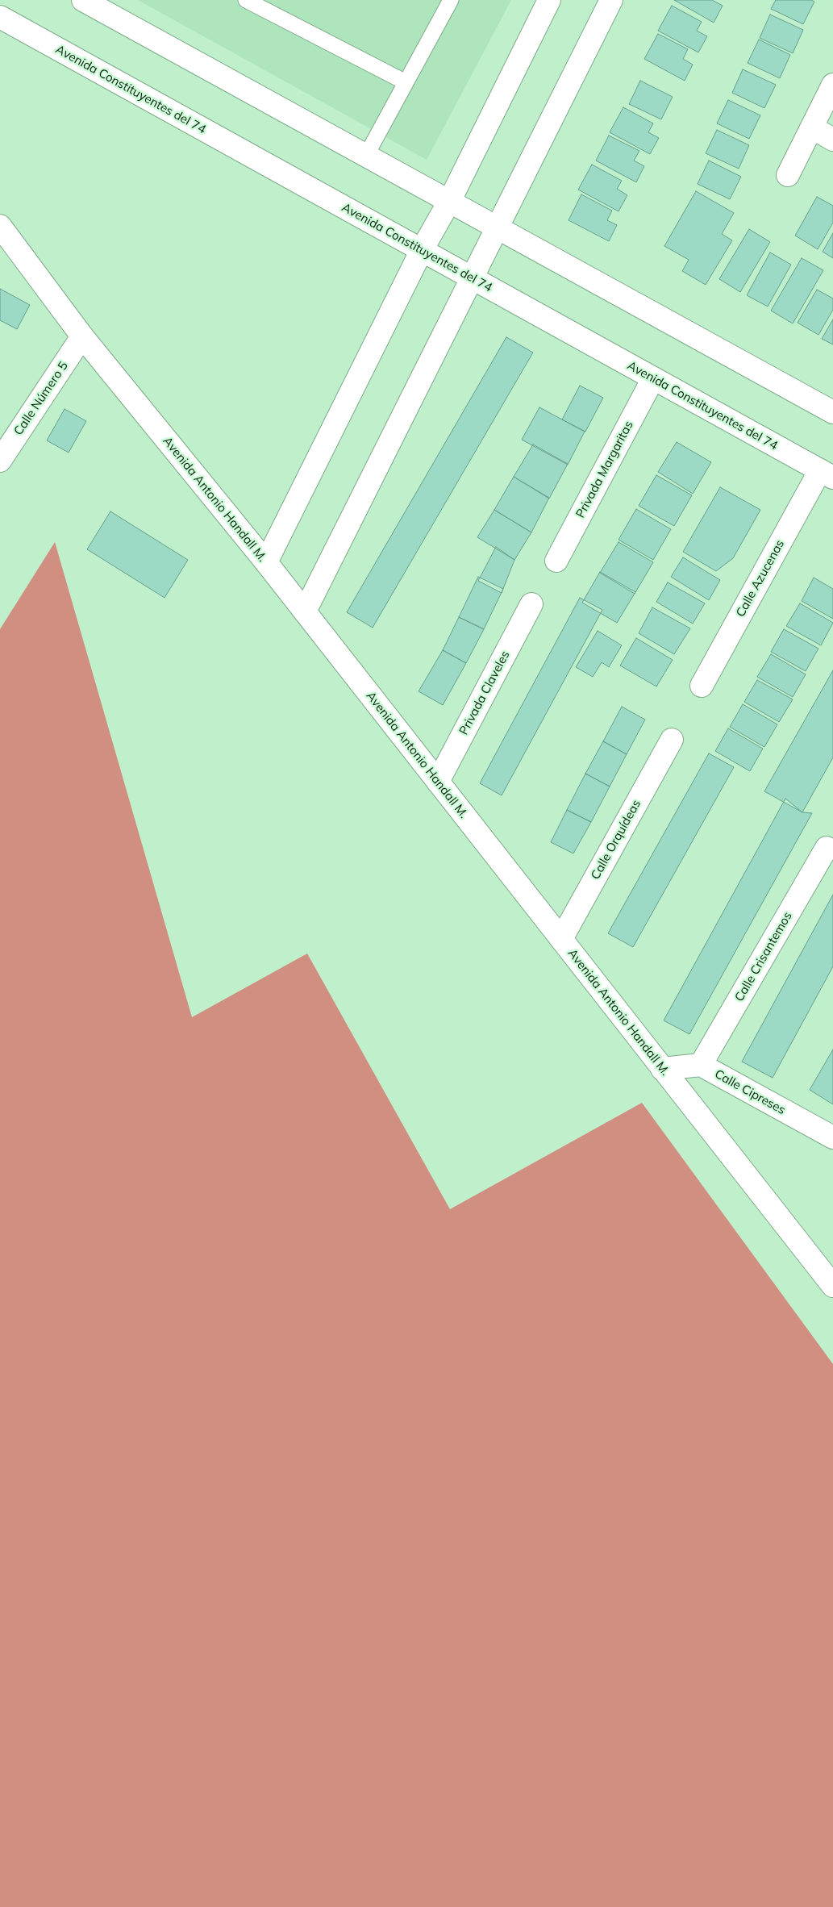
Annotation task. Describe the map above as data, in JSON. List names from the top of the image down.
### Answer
{
  "streets": {
    "street": [
      "Avenida Constituyentes del 74",
      "Calle Número 5",
      "Privada Margaritas",
      "Avenida Antonio Handall M.",
      "Calle Azucenas",
      "Privada Claveles",
      "Calle Orquídeas",
      "Calle Crisantemos",
      "Calle Cipreses"
    ]
  },
  "crossings": [
    ["Avenida Constituyentes del 74", "Privada Margaritas"],
    ["Avenida Constituyentes del 74", "Calle Azucenas"],
    ["Calle Número 5", "Avenida Antonio Handall M."],
    ["Avenida Antonio Handall M.", "Privada Claveles"],
    ["Avenida Antonio Handall M.", "Calle Orquídeas"],
    ["Avenida Antonio Handall M.", "Calle Cipreses"],
    ["Calle Crisantemos", "Calle Cipreses"]
  ]
}
